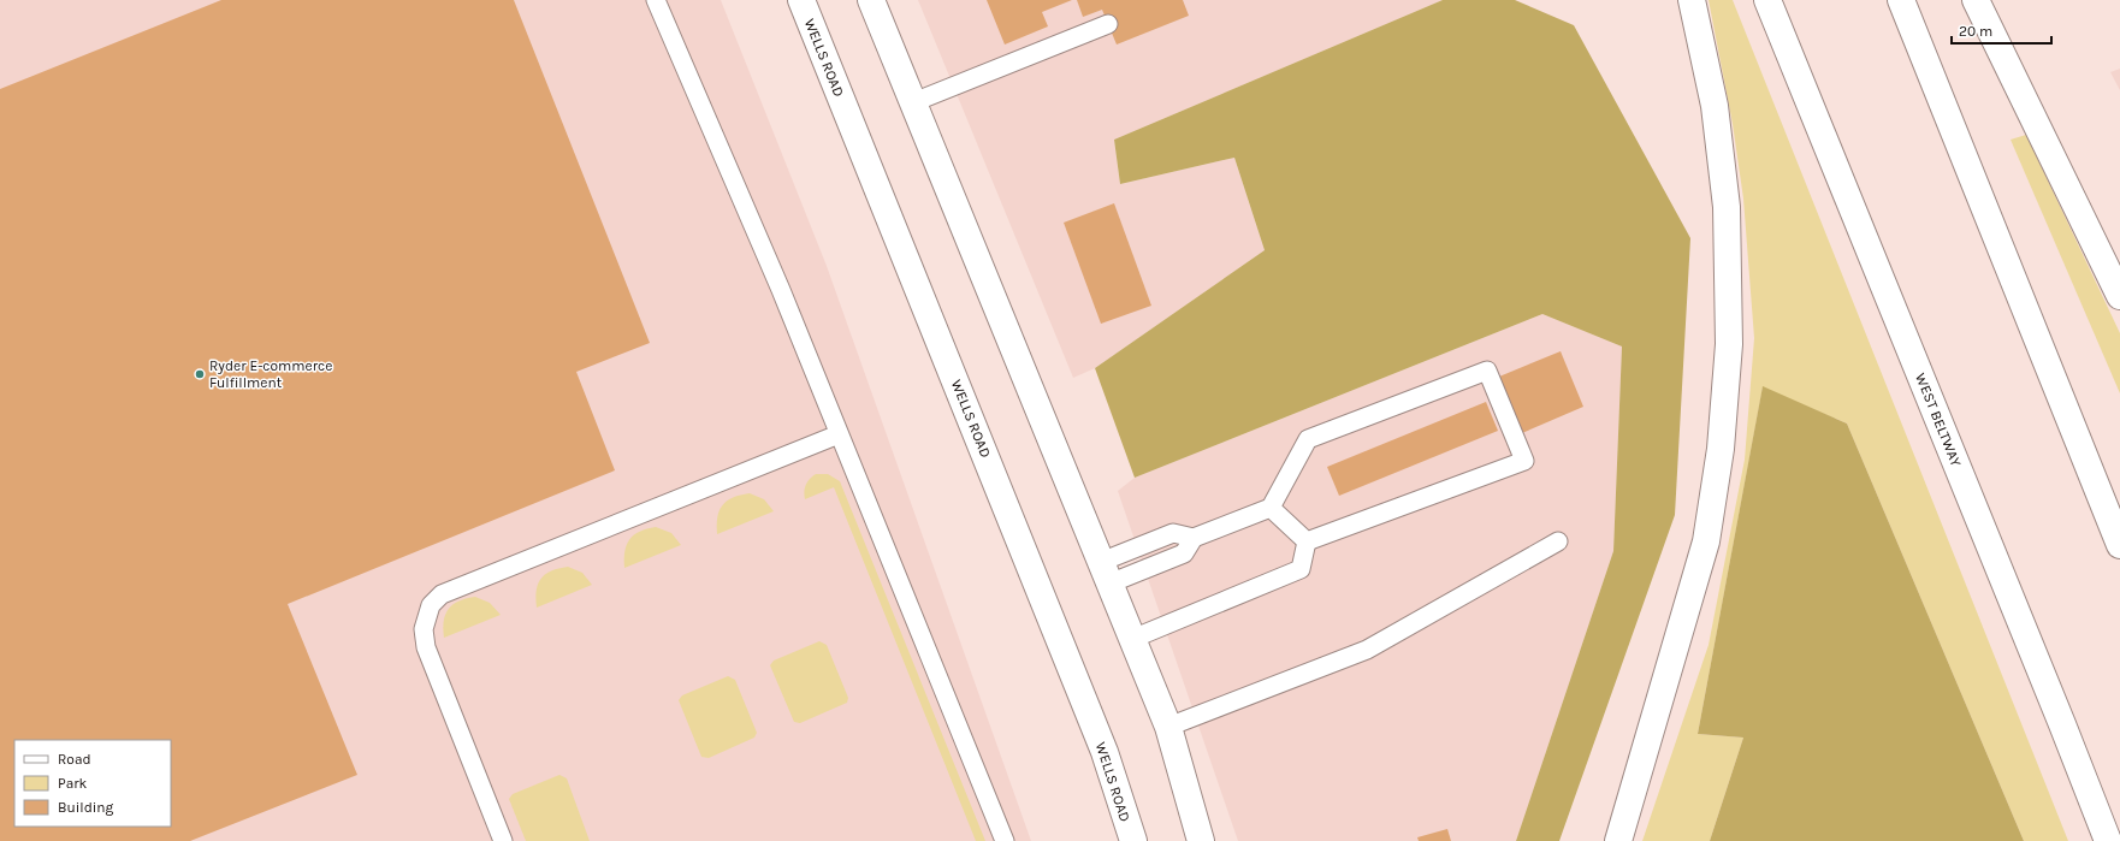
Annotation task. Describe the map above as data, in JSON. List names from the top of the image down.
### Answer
{
  "streets": {
    "main road": ["WELLS ROAD", "WEST BELTWAY"]
  },
  "places": ["Ryder E-commerce Fulfillment"],
  "legend": ["Road", "Park", "Building"],
  "scale_bar": "20 m"
}
